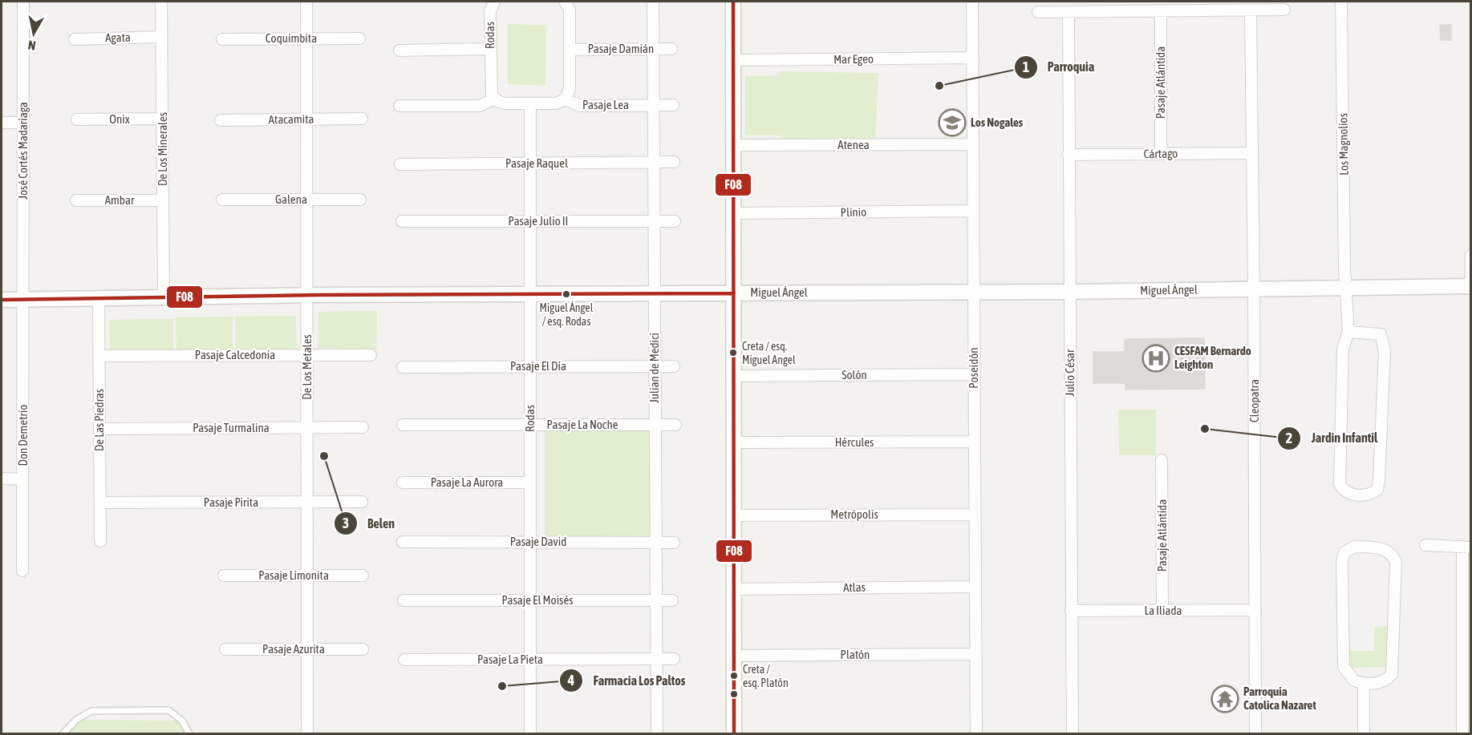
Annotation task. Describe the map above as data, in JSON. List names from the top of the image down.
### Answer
{
  "streets": {
    "street": [
      "Rodas",
      "Agata",
      "Coquimbita",
      "Pasaje Damián",
      "Mar Egeo",
      "Pasaje Atlántida",
      "Pasaje Lea",
      "Onix",
      "Atacamita",
      "Los Magnolios",
      "Atenea",
      "De Los Minerales",
      "José Cortés Madariaga",
      "Cártago",
      "Pasaje Raquel",
      "Galena",
      "Ambar",
      "Plinio",
      "Pasaje Julio II",
      "Miguel Ángel",
      "Pasaje Calcedonia",
      "Pasaje El Día",
      "De Los Metales",
      "Julian de Medici",
      "Poseidón",
      "Julio César",
      "Solón",
      "Cleopatra",
      "De Las Piedras",
      "Pasaje La Noche",
      "Pasaje Turmalina",
      "Don Demetrio",
      "Hércules",
      "Pasaje La Aurora",
      "Pasaje Pirita",
      "Metrópolis",
      "Pasaje David",
      "Pasaje Limonita",
      "Atlas",
      "Pasaje El Moisés",
      "La Iliada",
      "Pasaje Azurita",
      "Platón",
      "Pasaje La Pieta"
    ]
  },
  "crossings": [
    ["Rodas", "Pasaje Lea"],
    ["Rodas", "Pasaje Raquel"],
    ["Rodas", "Pasaje Julio II"],
    ["Rodas", "Miguel Ángel"],
    ["Rodas", "Pasaje El Día"],
    ["Rodas", "Pasaje La Noche"],
    ["Rodas", "Pasaje La Aurora"],
    ["Rodas", "Pasaje David"],
    ["Rodas", "Pasaje El Moisés"],
    ["Rodas", "Pasaje La Pieta"],
    ["Agata", "De Los Minerales"],
    ["Coquimbita", "De Los Metales"],
    ["Pasaje Damián", "Julian de Medici"],
    ["Mar Egeo", "Poseidón"],
    ["Pasaje Atlántida", "Cártago"],
    ["Pasaje Atlántida", "La Iliada"],
    ["Pasaje Lea", "Julian de Medici"],
    ["Onix", "De Los Minerales"],
    ["Atacamita", "De Los Metales"],
    ["Los Magnolios", "Miguel Ángel"],
    ["Atenea", "Poseidón"],
    ["De Los Minerales", "Ambar"],
    ["De Los Minerales", "Miguel Ángel"],
    ["José Cortés Madariaga", "Miguel Ángel"],
    ["José Cortés Madariaga", "Don Demetrio"],
    ["Cártago", "Julio César"],
    ["Cártago", "Cleopatra"],
    ["Pasaje Raquel", "Julian de Medici"],
    ["Galena", "De Los Metales"],
    ["Plinio", "Poseidón"],
    ["Pasaje Julio II", "Julian de Medici"],
    ["Miguel Ángel", "De Los Metales"],
    ["Miguel Ángel", "Julian de Medici"],
    ["Miguel Ángel", "Poseidón"],
    ["Miguel Ángel", "Julio César"],
    ["Miguel Ángel", "Cleopatra"],
    ["Miguel Ángel", "De Las Piedras"],
    ["Miguel Ángel", "Don Demetrio"],
    ["Pasaje Calcedonia", "De Los Metales"],
    ["Pasaje Calcedonia", "De Las Piedras"],
    ["Pasaje El Día", "Julian de Medici"],
    ["De Los Metales", "Pasaje Turmalina"],
    ["De Los Metales", "Pasaje Pirita"],
    ["De Los Metales", "Pasaje Limonita"],
    ["De Los Metales", "Pasaje Azurita"],
    ["Julian de Medici", "Pasaje La Noche"],
    ["Julian de Medici", "Pasaje David"],
    ["Julian de Medici", "Pasaje El Moisés"],
    ["Julian de Medici", "Pasaje La Pieta"],
    ["Poseidón", "Solón"],
    ["Poseidón", "Hércules"],
    ["Poseidón", "Metrópolis"],
    ["Poseidón", "Atlas"],
    ["Poseidón", "Platón"],
    ["Julio César", "La Iliada"],
    ["Cleopatra", "La Iliada"],
    ["De Las Piedras", "Pasaje Turmalina"],
    ["De Las Piedras", "Pasaje Pirita"]
  ],
  "places": {
    "other": [
      "Parroquia",
      "Miguel Ángel / esq. Rodas",
      "Creta / esq. Miguel Angel",
      "Jardin Infantil",
      "Belen",
      "Creta / esq. Platón",
      "Farmacia Los Paltos"
    ],
    "school or university": ["Los Nogales"],
    "hospital": ["CESFAM Bernardo Leighton"],
    "temple": ["Parroquia Catolica Nazaret"]
  },
  "lines": ["transit line F08"],
  "north": "bottom"
}
